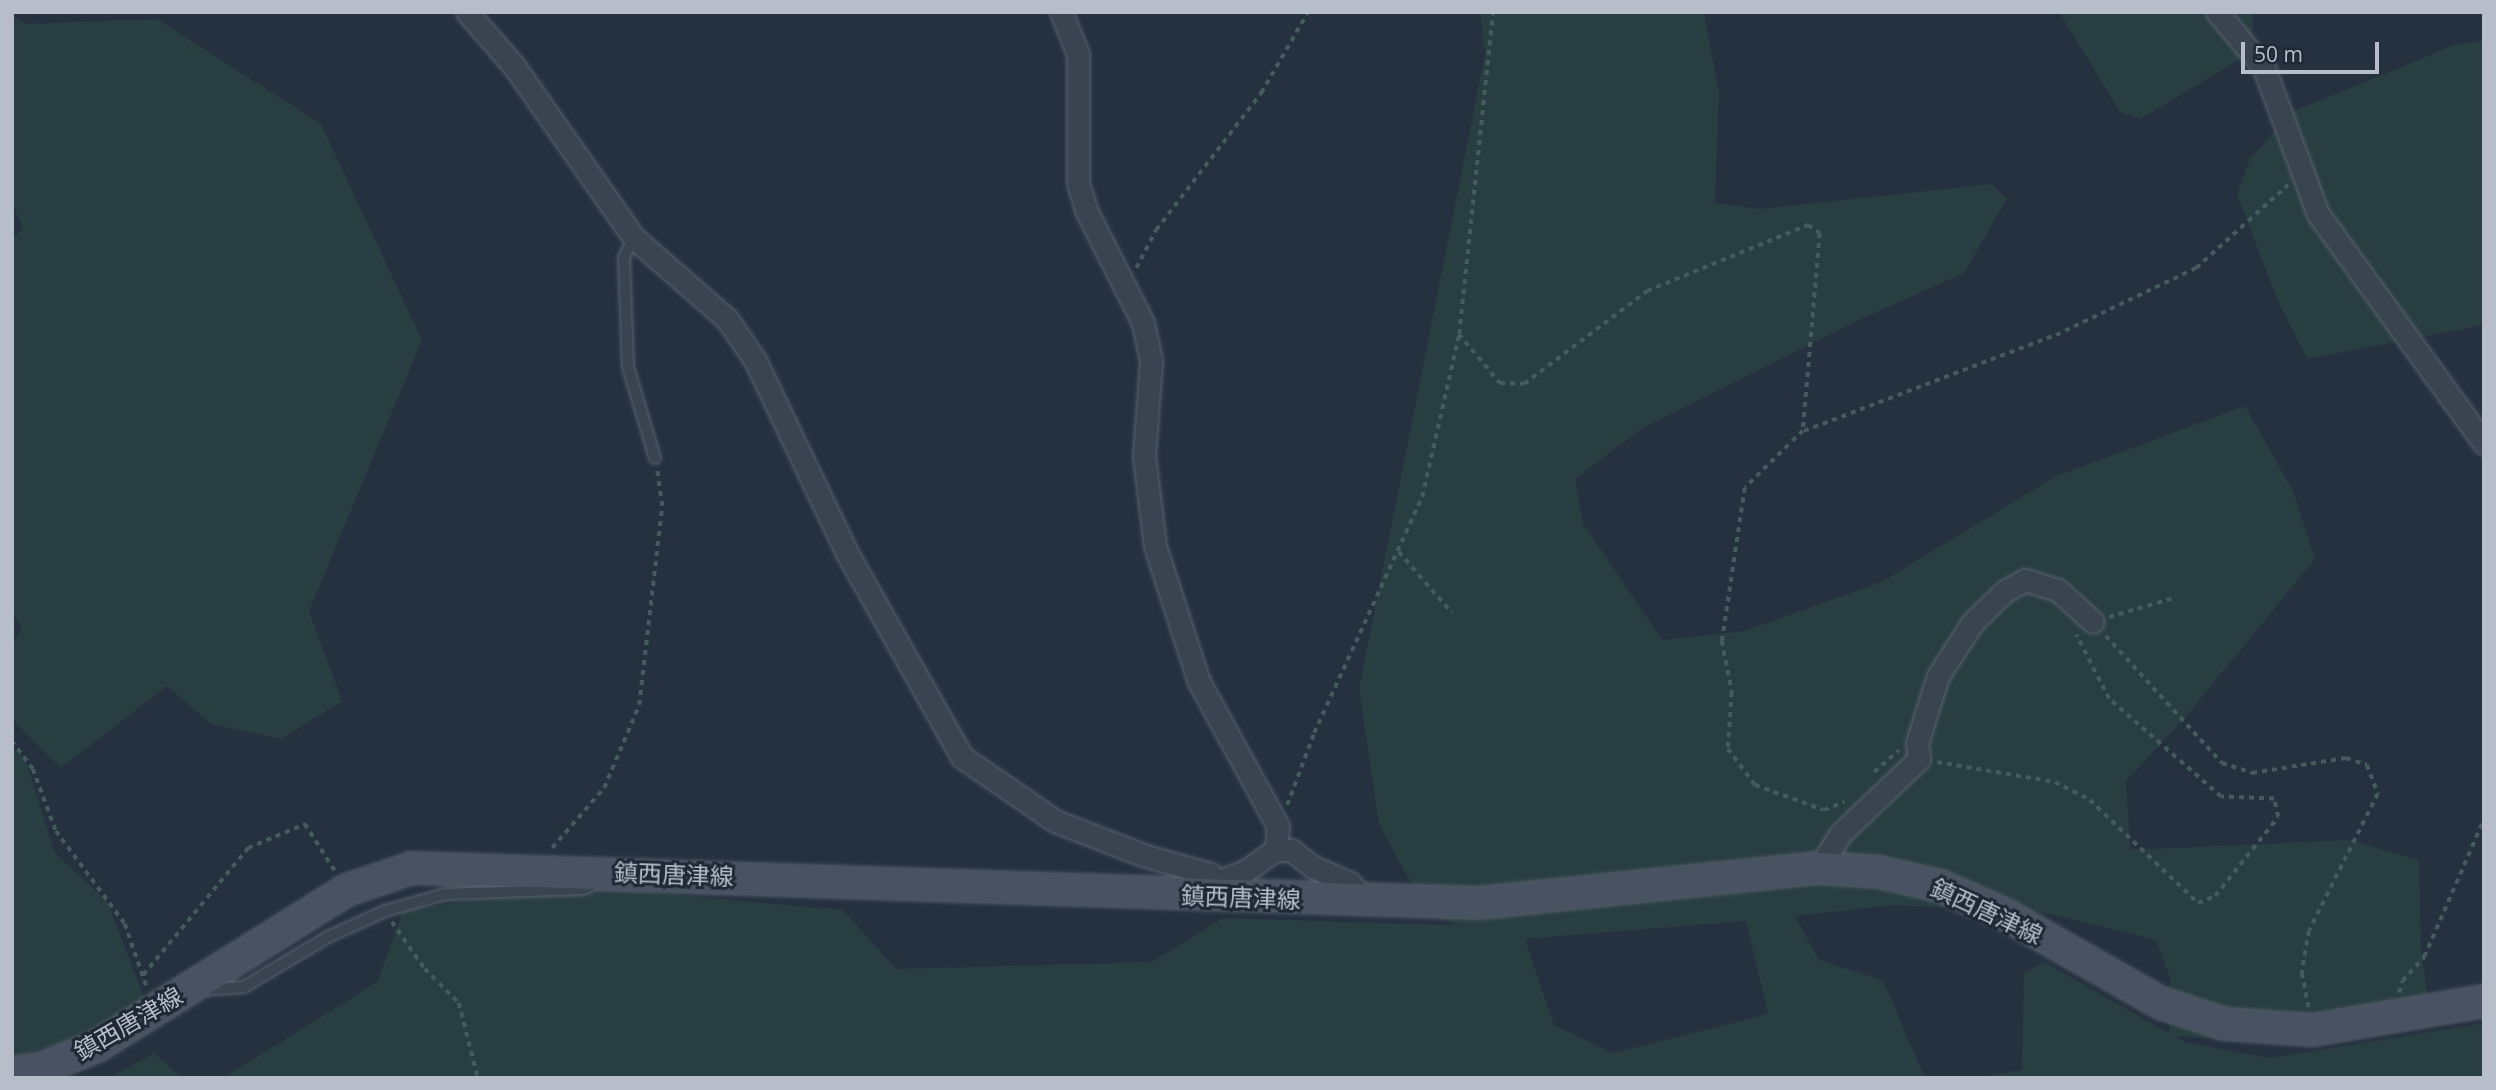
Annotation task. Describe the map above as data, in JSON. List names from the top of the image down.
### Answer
{
  "streets": {
    "main road": ["鎮西唐津線"]
  },
  "scale_bar": "50 m"
}
